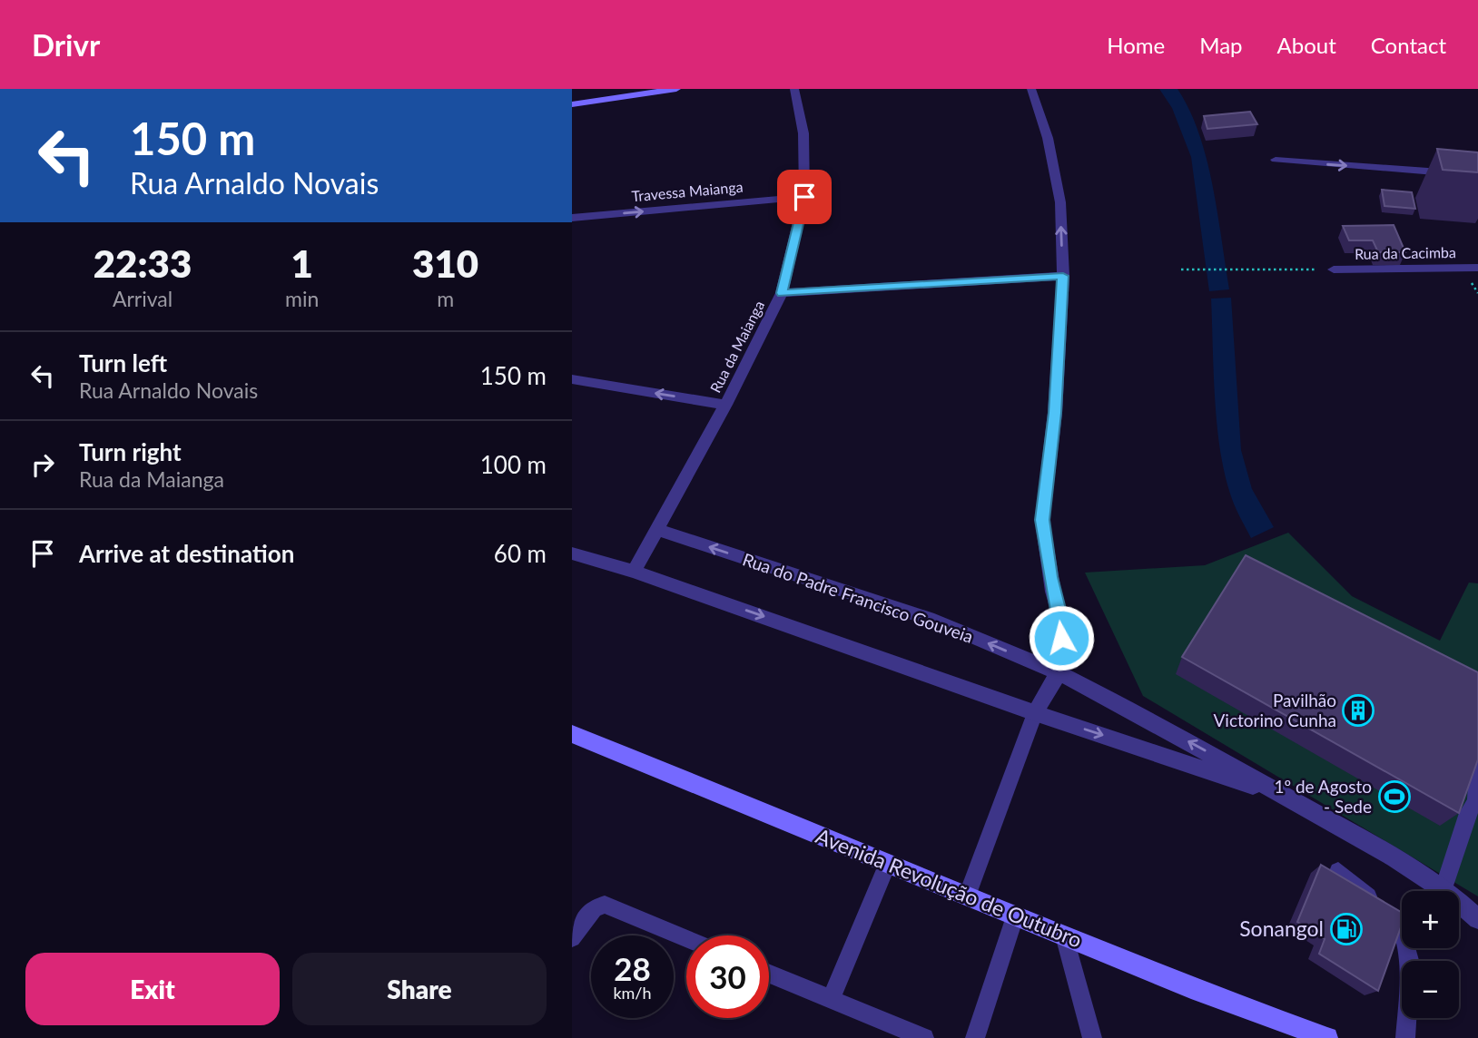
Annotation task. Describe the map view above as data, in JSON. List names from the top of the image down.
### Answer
{
  "streets": {
    "main road": ["Avenida Revolução de Outubro"],
    "street": [
      "Travessa Maianga",
      "Rua da Cacimba",
      "Rua da Maianga",
      "Rua do Padre Francisco Gouveia"
    ]
  },
  "crossings": [
    ["Travessa Maianga", "Rua da Maianga"],
    ["Rua da Maianga", "Rua do Padre Francisco Gouveia"]
  ],
  "one_way": ["Travessa Maianga"],
  "places": {
    "building": ["Pavilhão Victorino Cunha"],
    "sports": ["1º de Agosto - Sede"],
    "fuel station": ["Sonangol"]
  },
  "page": {
    "header": "Drivr",
    "nav": [
      "Home",
      "Map",
      "About",
      "Contact"
    ],
    "turn": ["150 m", "Rua Arnaldo Novais"],
    "eta": [
      "22:33",
      "Arrival",
      "1",
      "min",
      "310",
      "m"
    ],
    "list": [
      {
        "name": "Turn left",
        "note": "Rua Arnaldo Novais",
        "value": "150 m"
      },
      {
        "name": "Turn right",
        "note": "Rua da Maianga",
        "value": "100 m"
      },
      {
        "name": "Arrive at destination",
        "value": "60 m"
      }
    ],
    "map_buttons": ["+", "−"],
    "speed": "28 km/h",
    "limit": "30",
    "buttons": ["Exit", "Share"]
  }
}
